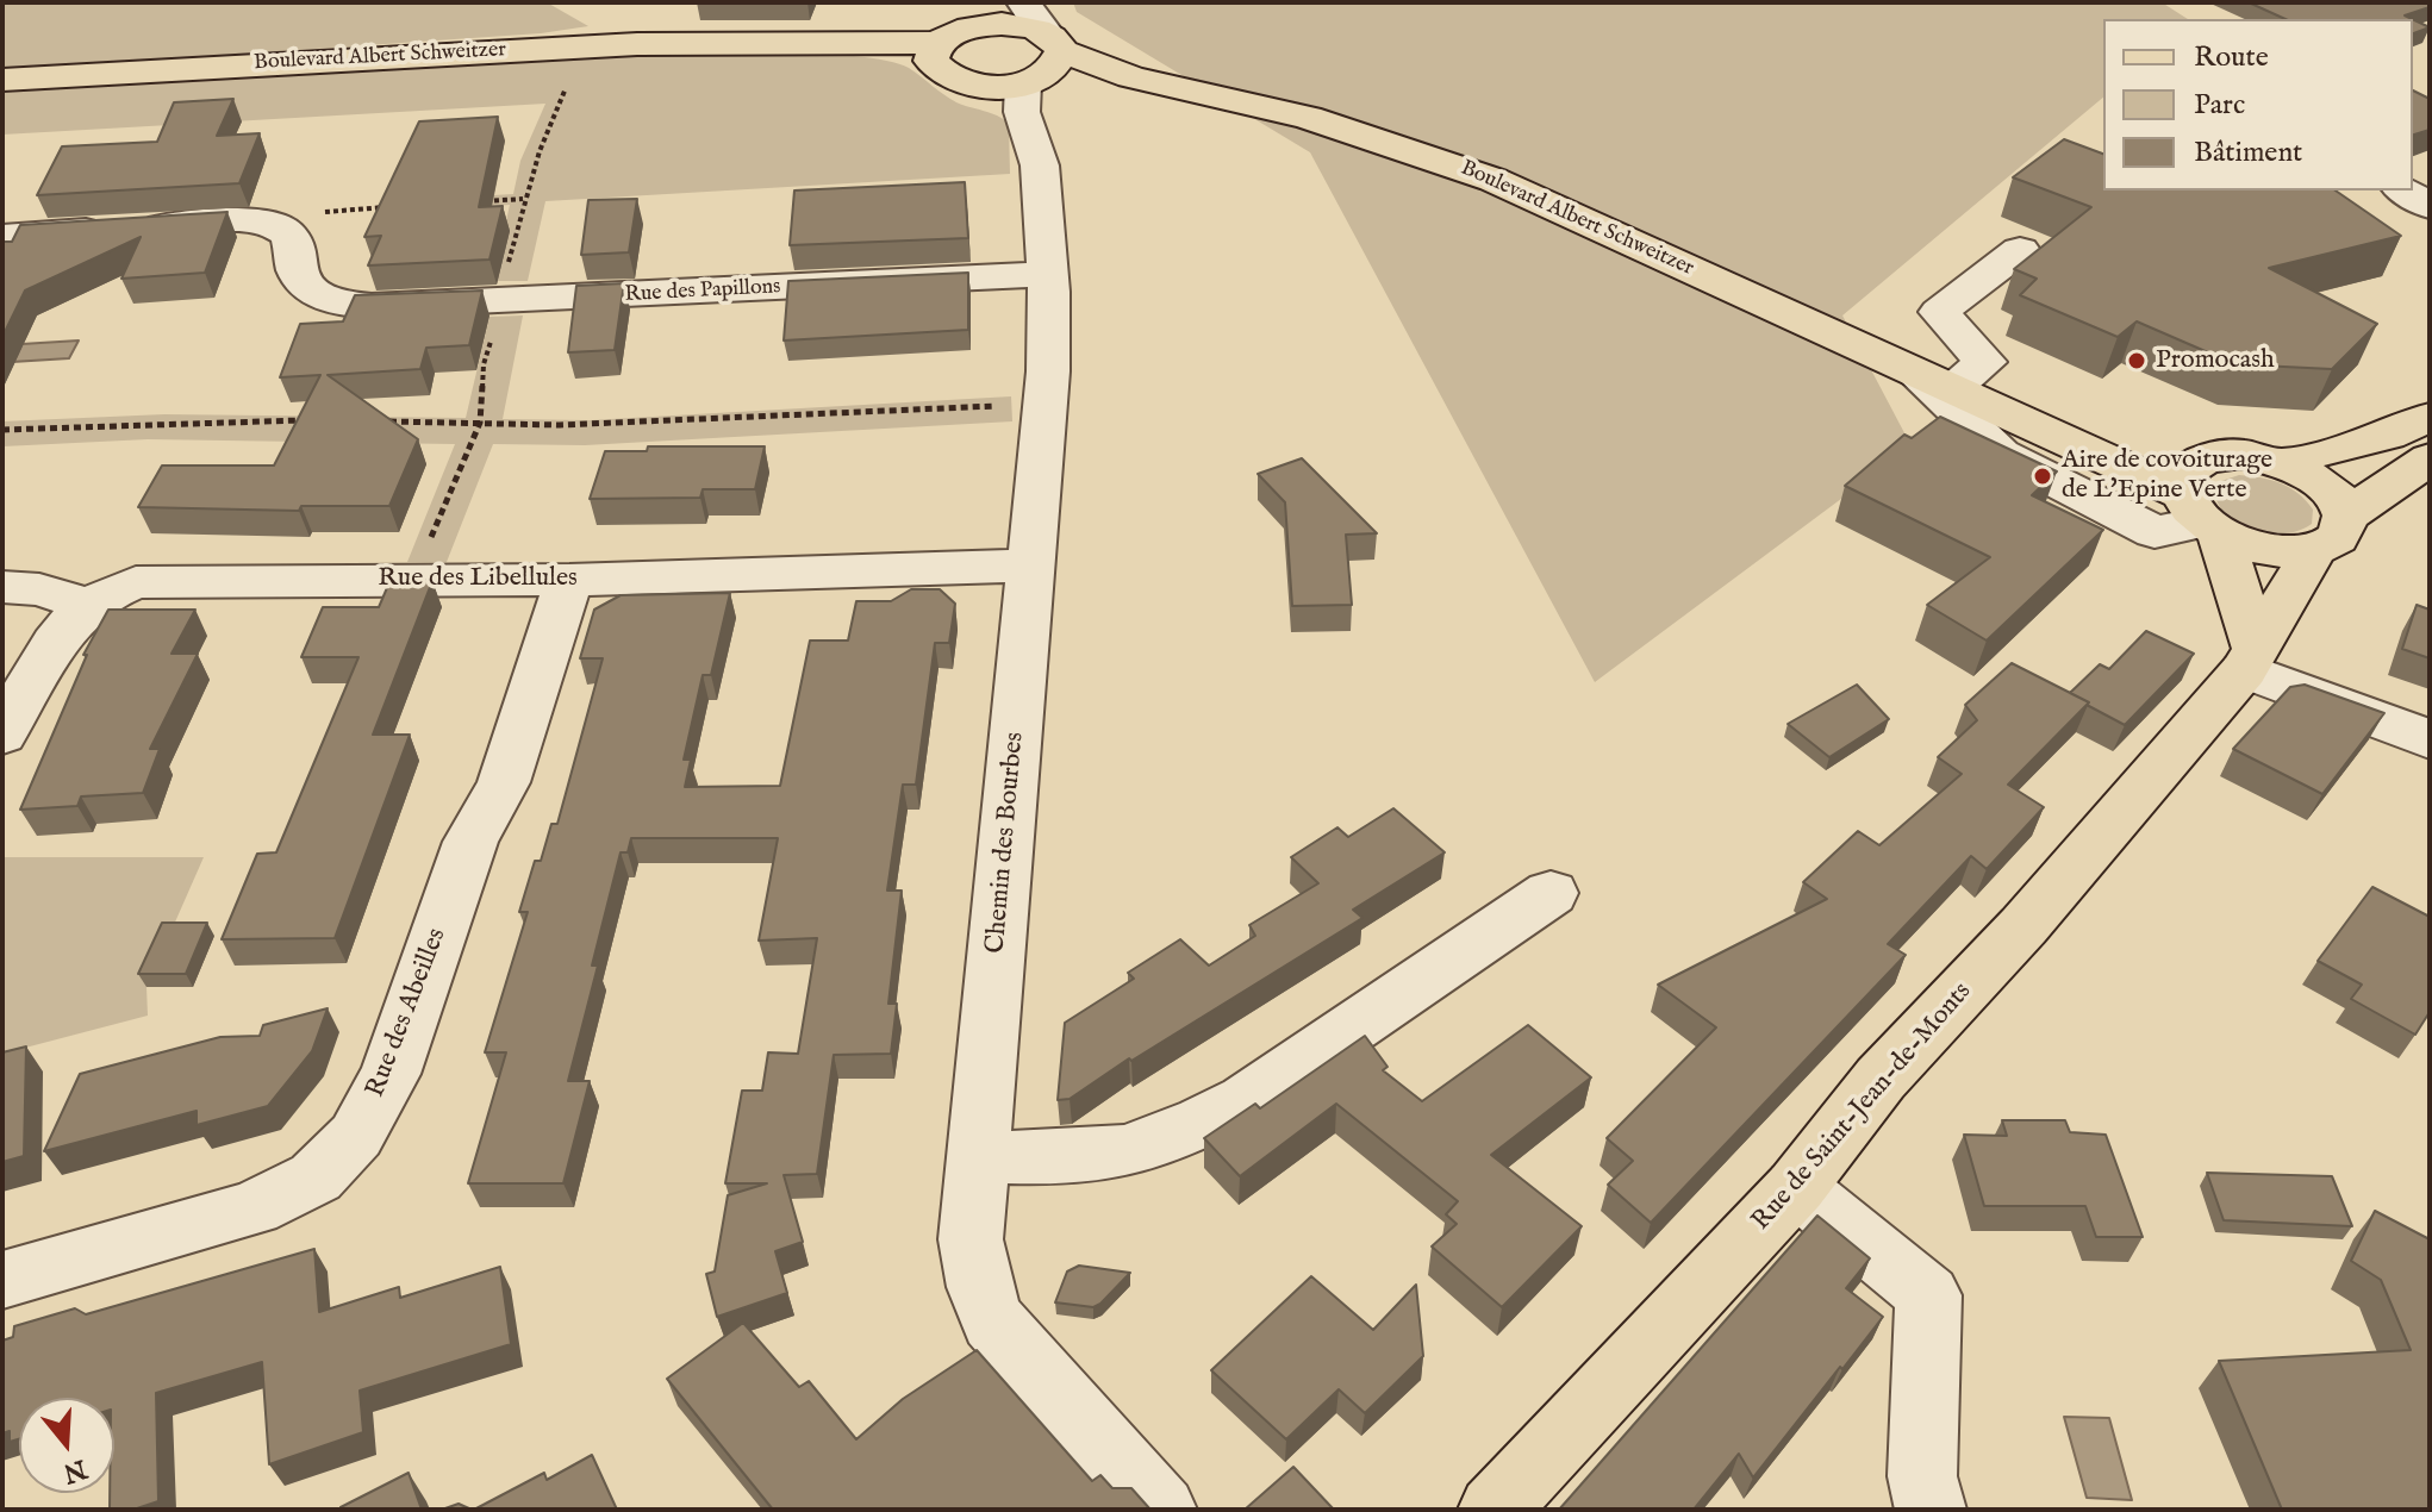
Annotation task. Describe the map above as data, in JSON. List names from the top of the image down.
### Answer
{
  "streets": {
    "main road": ["Boulevard Albert Schweitzer", "Rue de Saint-Jean-de-Monts"],
    "street": [
      "Rue des Papillons",
      "Rue des Libellules",
      "Chemin des Bourbes",
      "Rue des Abeilles"
    ]
  },
  "crossings": [
    ["Boulevard Albert Schweitzer", "Chemin des Bourbes"],
    ["Boulevard Albert Schweitzer", "Rue de Saint-Jean-de-Monts"],
    ["Rue des Papillons", "Chemin des Bourbes"],
    ["Rue des Libellules", "Chemin des Bourbes"],
    ["Rue des Libellules", "Rue des Abeilles"]
  ],
  "places": ["Promocash", "Aire de covoiturage de L'Epine Verte"],
  "legend": ["Route", "Parc", "Bâtiment"],
  "north": "bottom"
}
